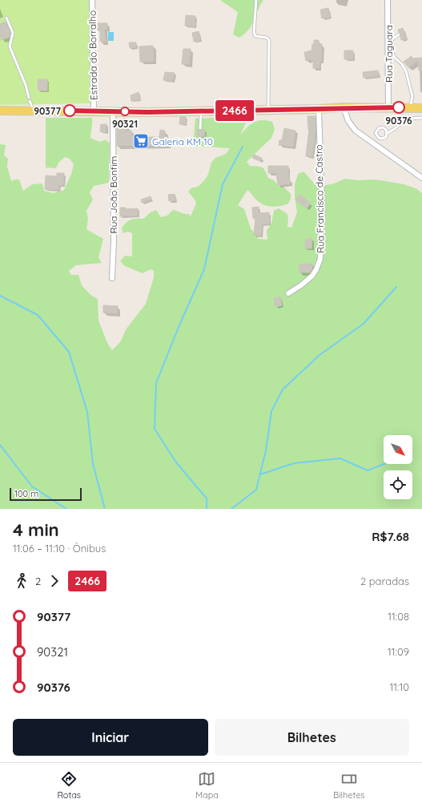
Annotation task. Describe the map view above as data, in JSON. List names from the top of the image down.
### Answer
{
  "streets": {
    "street": [
      "Rua Taguara",
      "Estrada do Borralho",
      "Rua João Bonfim",
      "Rua Francisco de Castro"
    ]
  },
  "places": {
    "other": ["90376", "90377", "90321"],
    "supermarket": ["Galeria KM 10"]
  },
  "lines": ["bus line 2466"],
  "scale_bar": "100 m",
  "north": "bottom right",
  "page": {
    "on_map": "2466",
    "scale": "100 m",
    "heading": ["4 min", "11:06 – 11:10 · Ônibus", "R$7.68"],
    "legs": ["2", "2466", "2 paradas"],
    "list": [
      {
        "name": "90377",
        "value": "11:08"
      },
      {
        "name": "90321",
        "value": "11:09"
      },
      {
        "name": "90376",
        "value": "11:10"
      }
    ],
    "buttons": ["Iniciar", "Bilhetes"],
    "tabs": ["Rotas", "Mapa", "Bilhetes"]
  }
}
